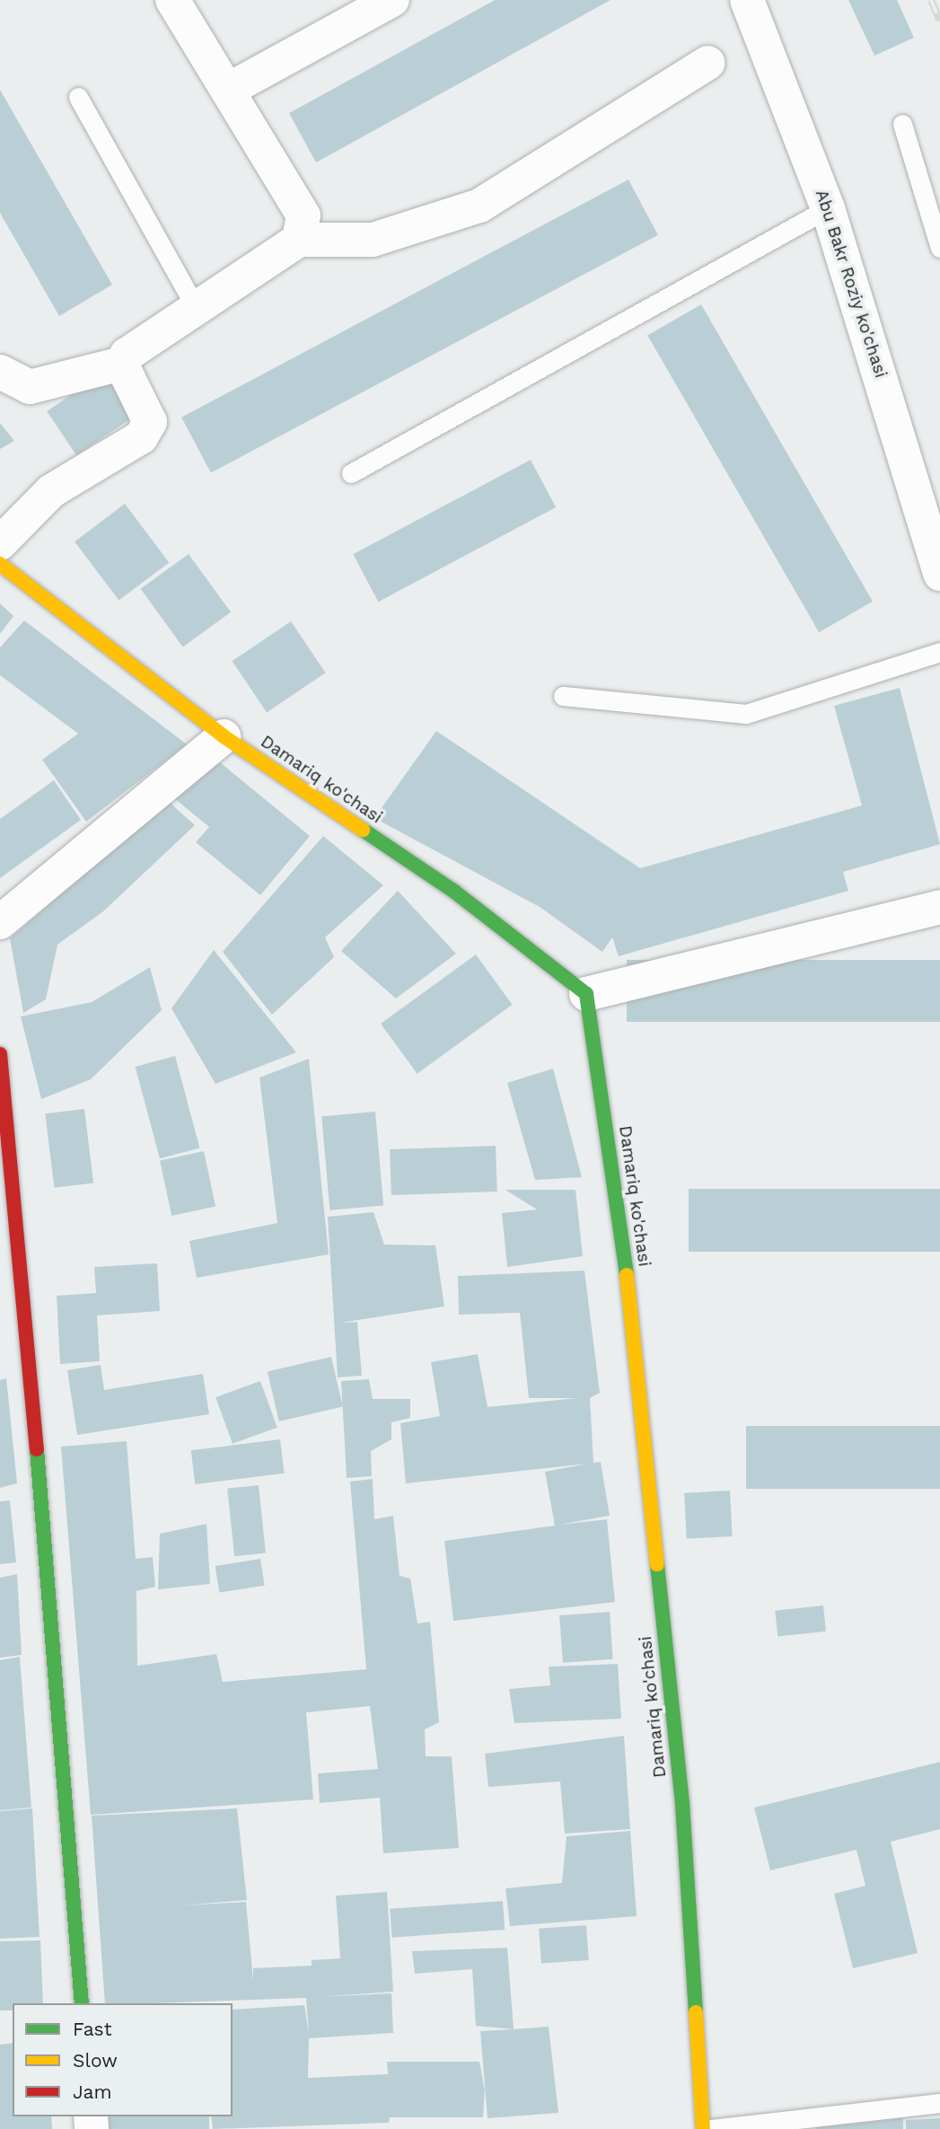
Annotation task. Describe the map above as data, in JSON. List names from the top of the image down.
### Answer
{
  "streets": {
    "street": ["Abu Bakr Roziy ko'chasi", "Damariq ko'chasi"]
  },
  "legend": ["Fast", "Slow", "Jam"]
}
